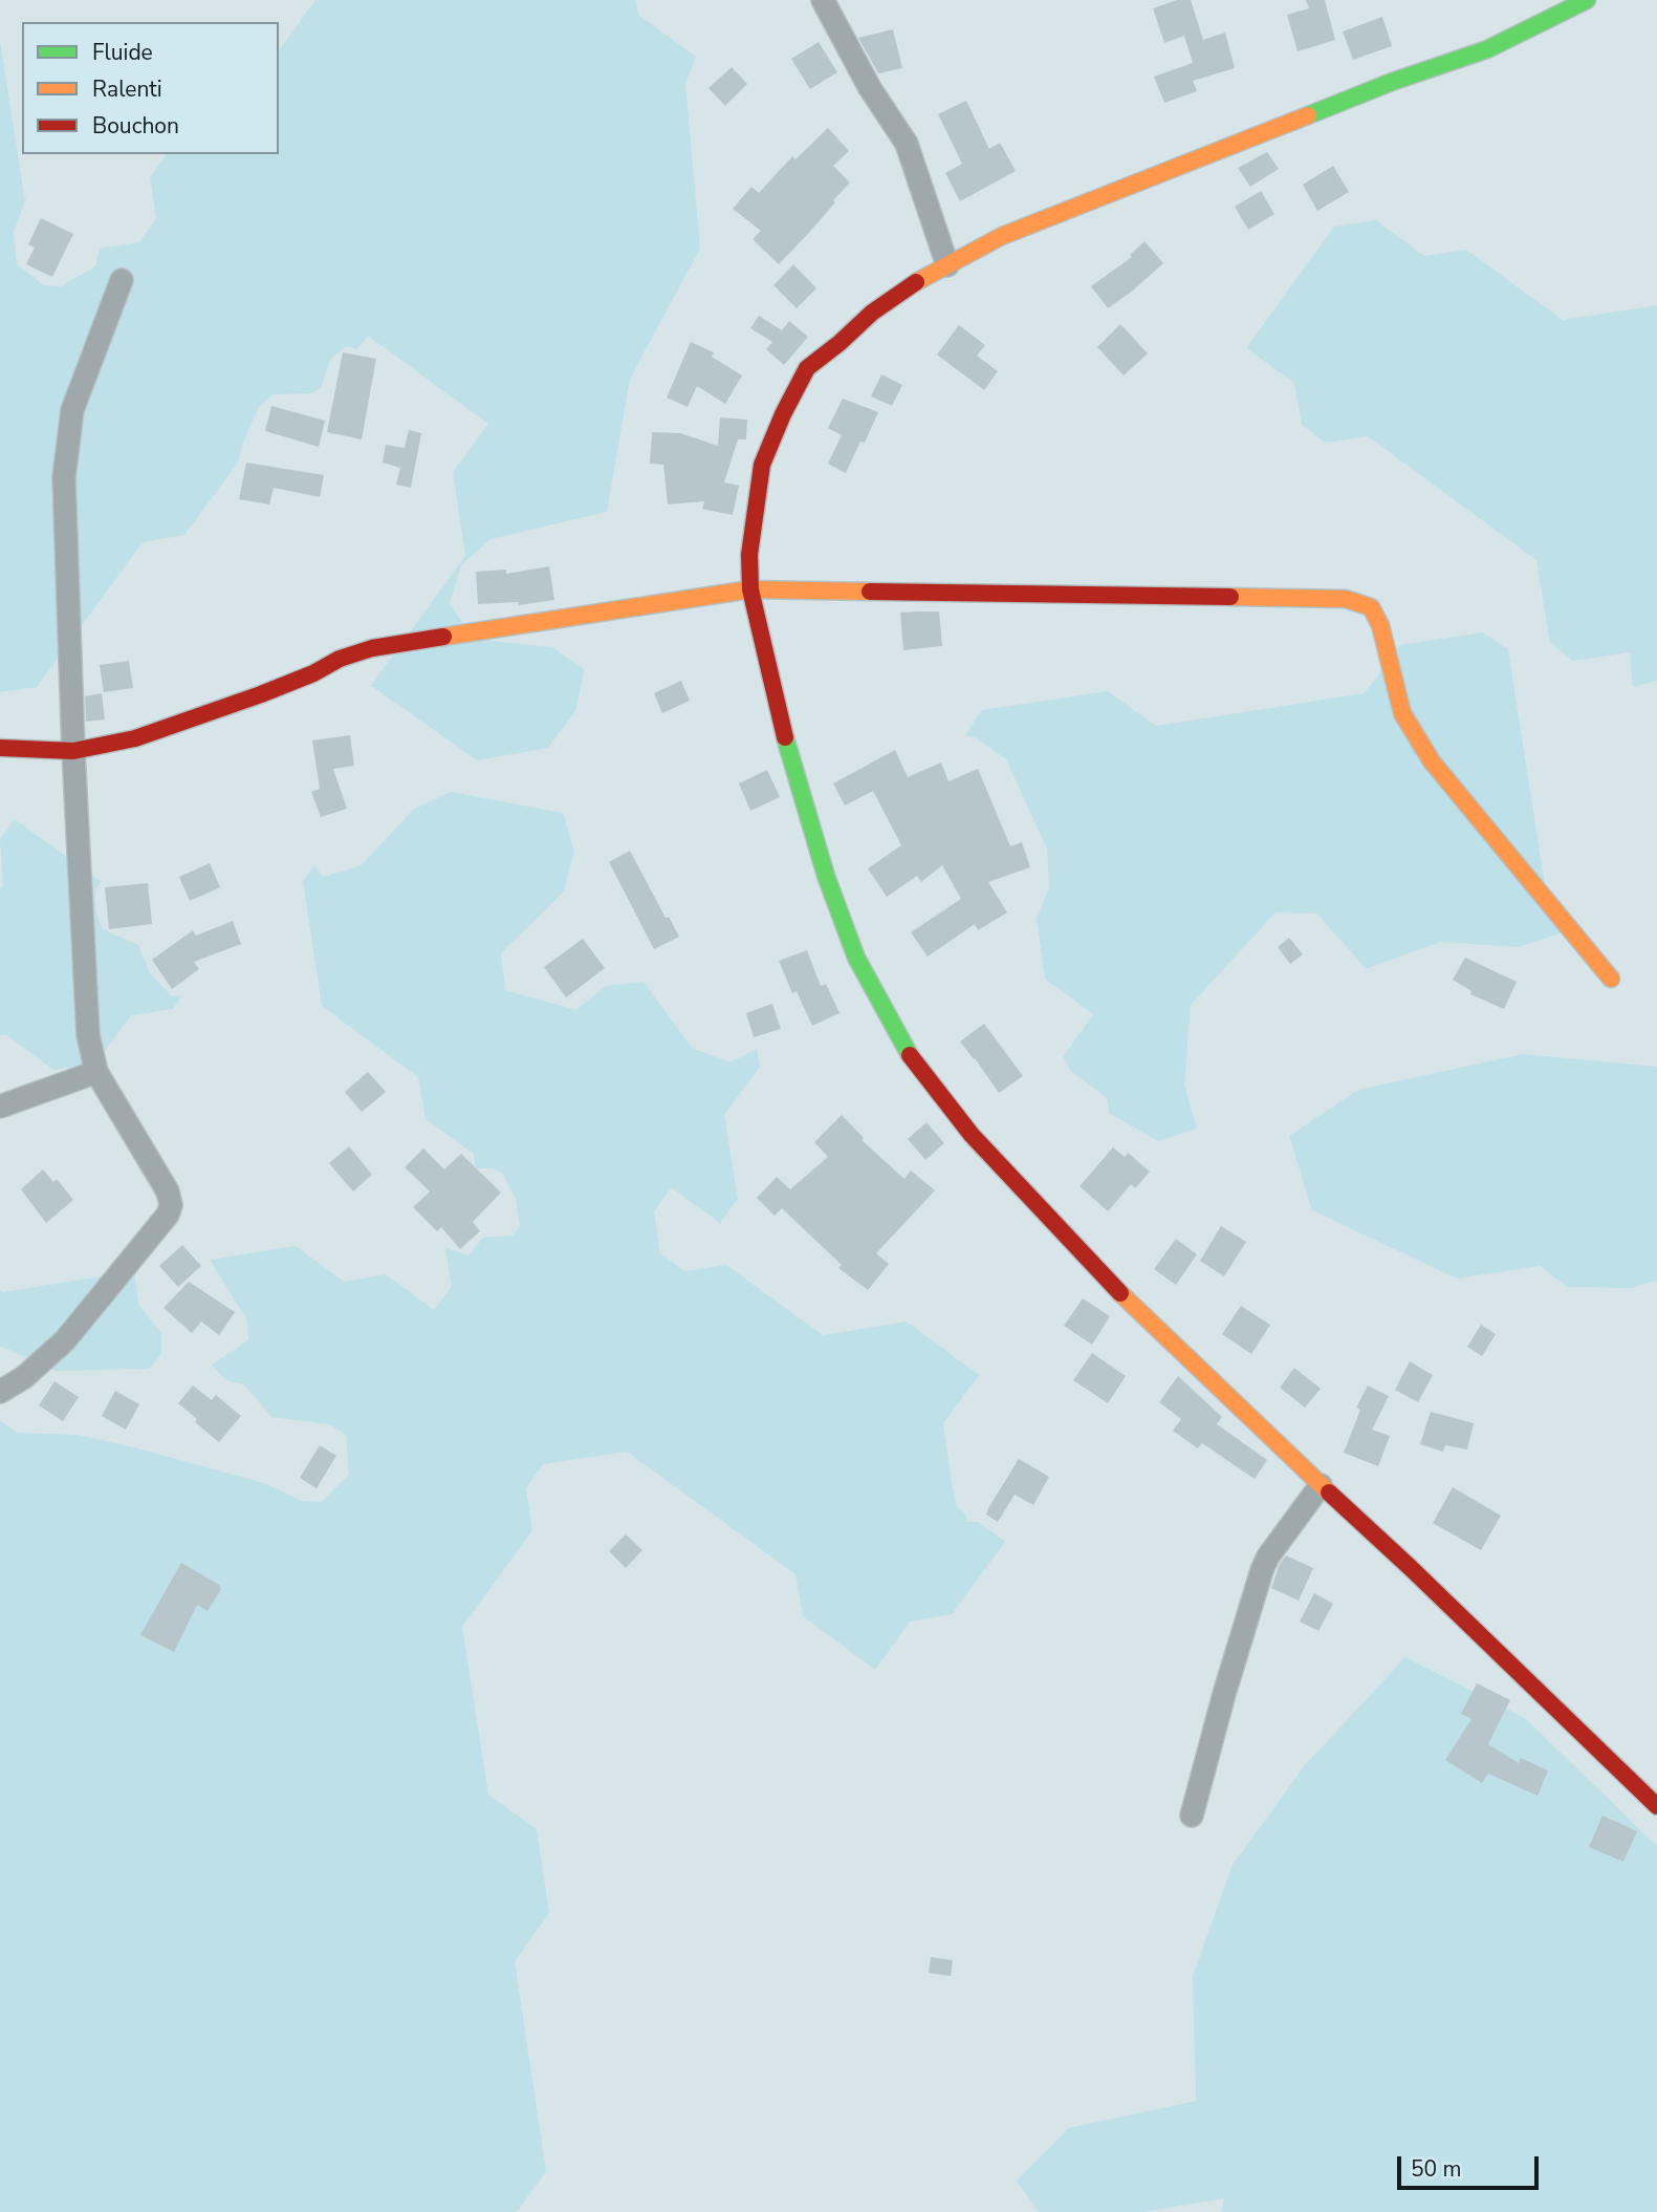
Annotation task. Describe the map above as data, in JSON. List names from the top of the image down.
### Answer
{
  "legend": ["Fluide", "Ralenti", "Bouchon"],
  "scale_bar": "50 m"
}
